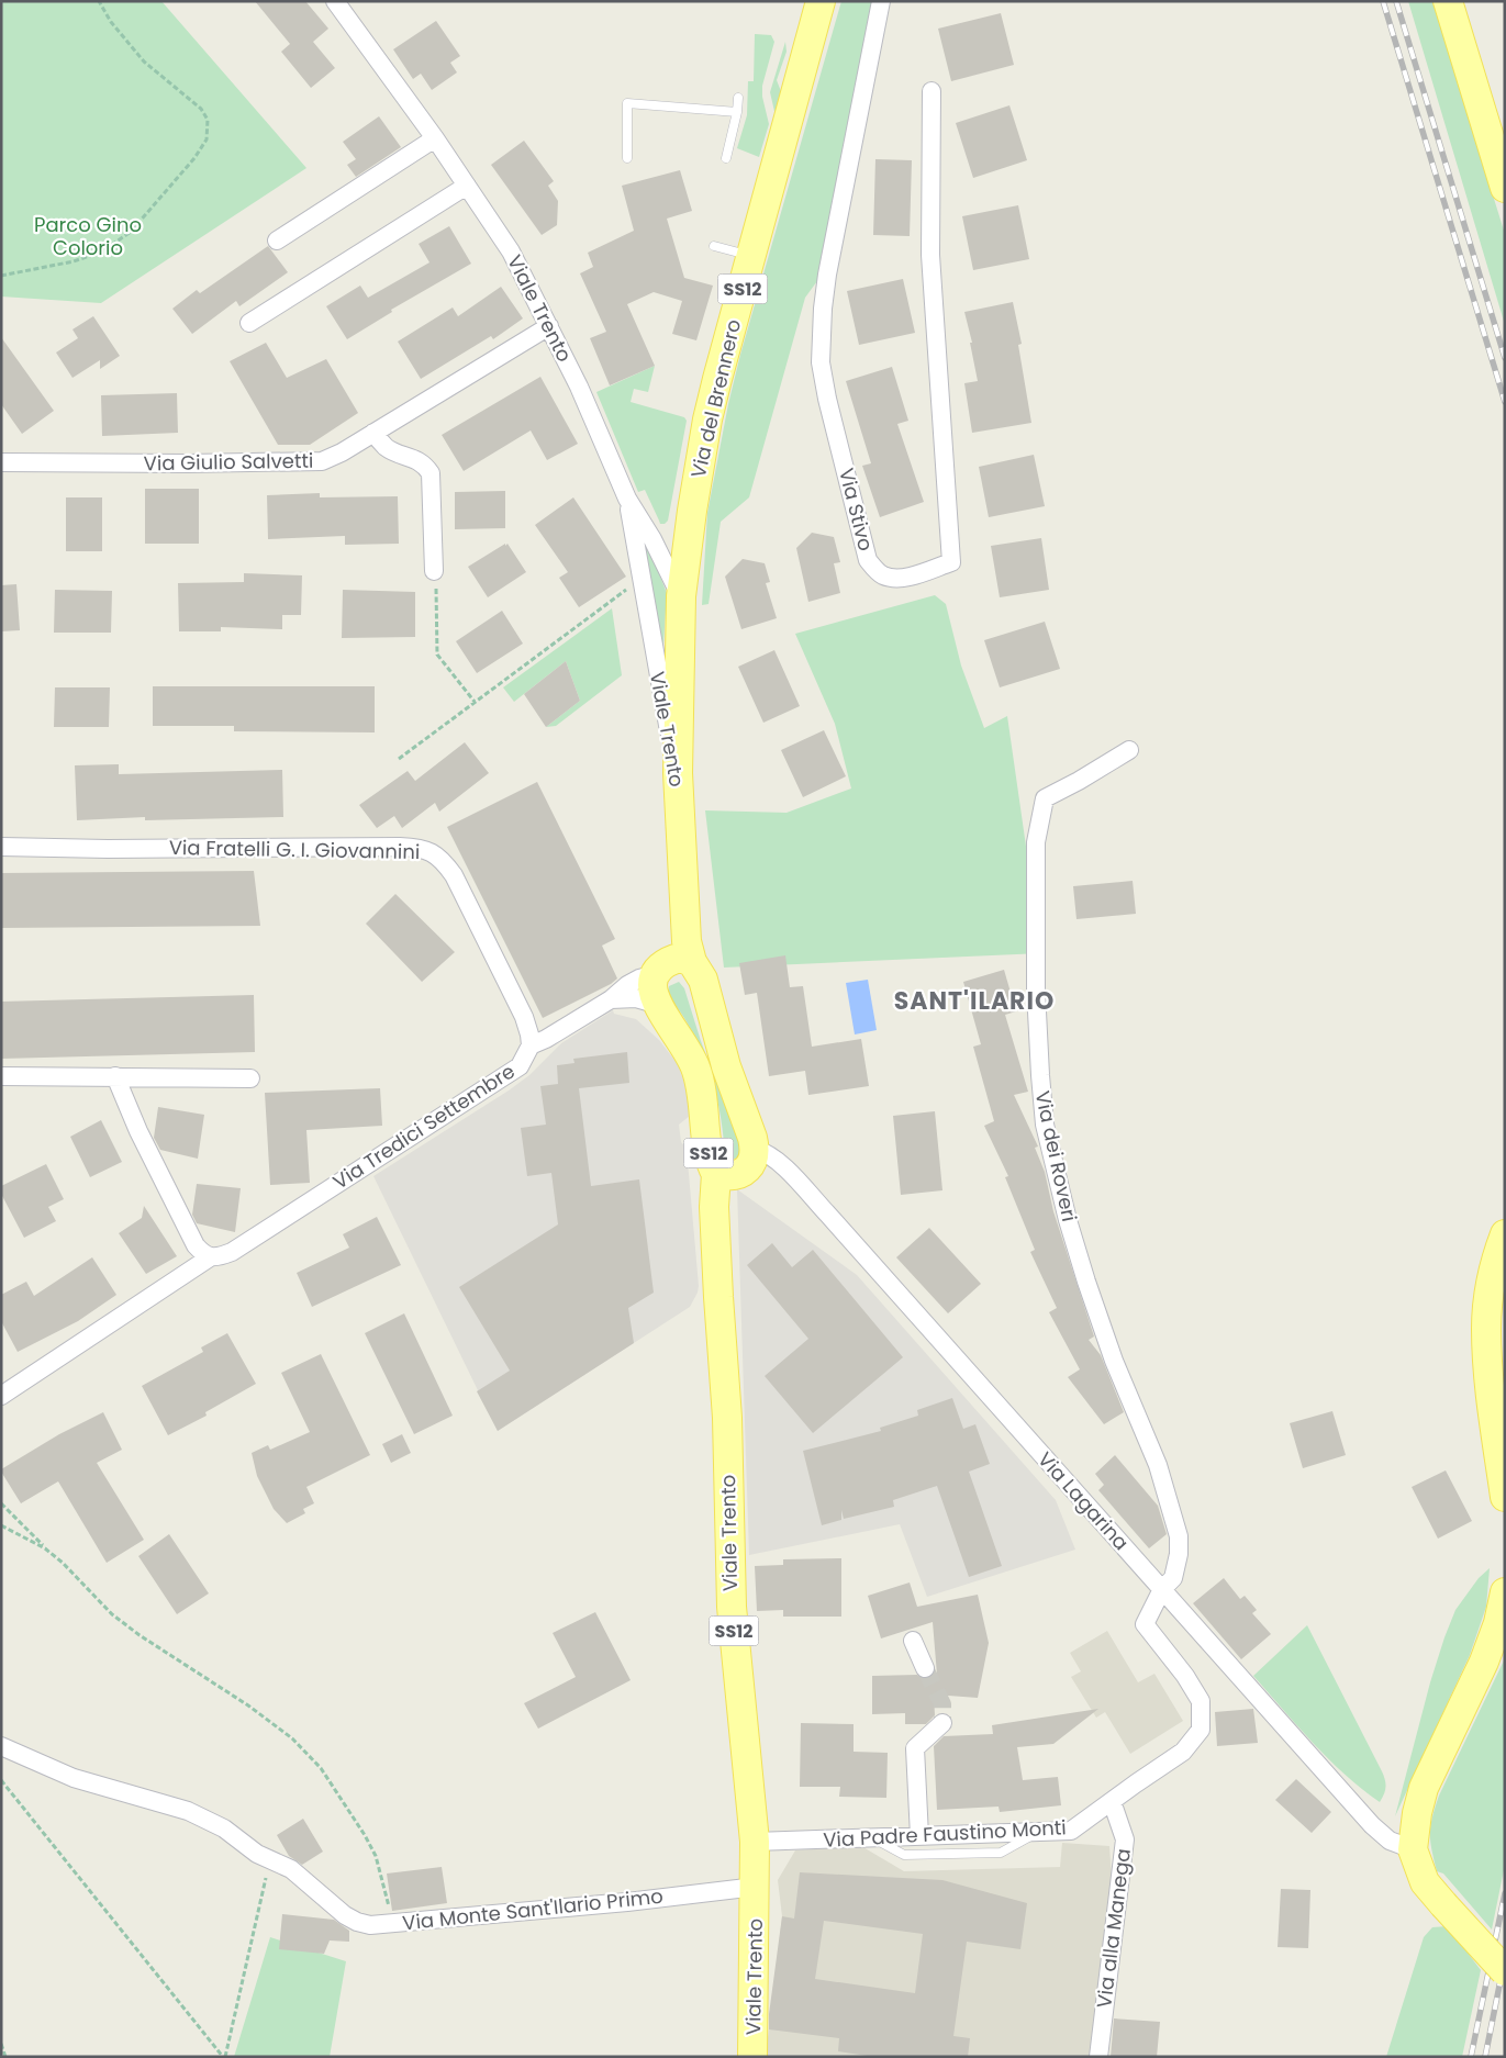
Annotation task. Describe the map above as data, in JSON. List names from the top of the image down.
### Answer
{
  "streets": {
    "main road": ["SS12", "Viale Trento", "Via del Brennero"],
    "street": [
      "Via Giulio Salvetti",
      "Via Stivo",
      "Via Fratelli G. I. Giovannini",
      "Via Tredici Settembre",
      "Via dei Roveri",
      "Via Lagarina",
      "Via Padre Faustino Monti",
      "Via Monte Sant'Ilario Primo",
      "Via alla Manega"
    ]
  },
  "crossings": [
    ["SS12", "Viale Trento"],
    ["SS12", "Via Lagarina"],
    ["Viale Trento", "Via del Brennero"],
    ["Viale Trento", "Via Giulio Salvetti"],
    ["Viale Trento", "Via Tredici Settembre"],
    ["Viale Trento", "Via Lagarina"],
    ["Viale Trento", "Via Padre Faustino Monti"],
    ["Viale Trento", "Via Monte Sant'Ilario Primo"],
    ["Via Fratelli G. I. Giovannini", "Via Tredici Settembre"],
    ["Via dei Roveri", "Via Lagarina"],
    ["Via dei Roveri", "Via Padre Faustino Monti"],
    ["Via Lagarina", "Via Padre Faustino Monti"],
    ["Via Padre Faustino Monti", "Via alla Manega"]
  ],
  "districts": ["SANT'ILARIO"],
  "parks": ["Parco Gino Colorio"]
}
